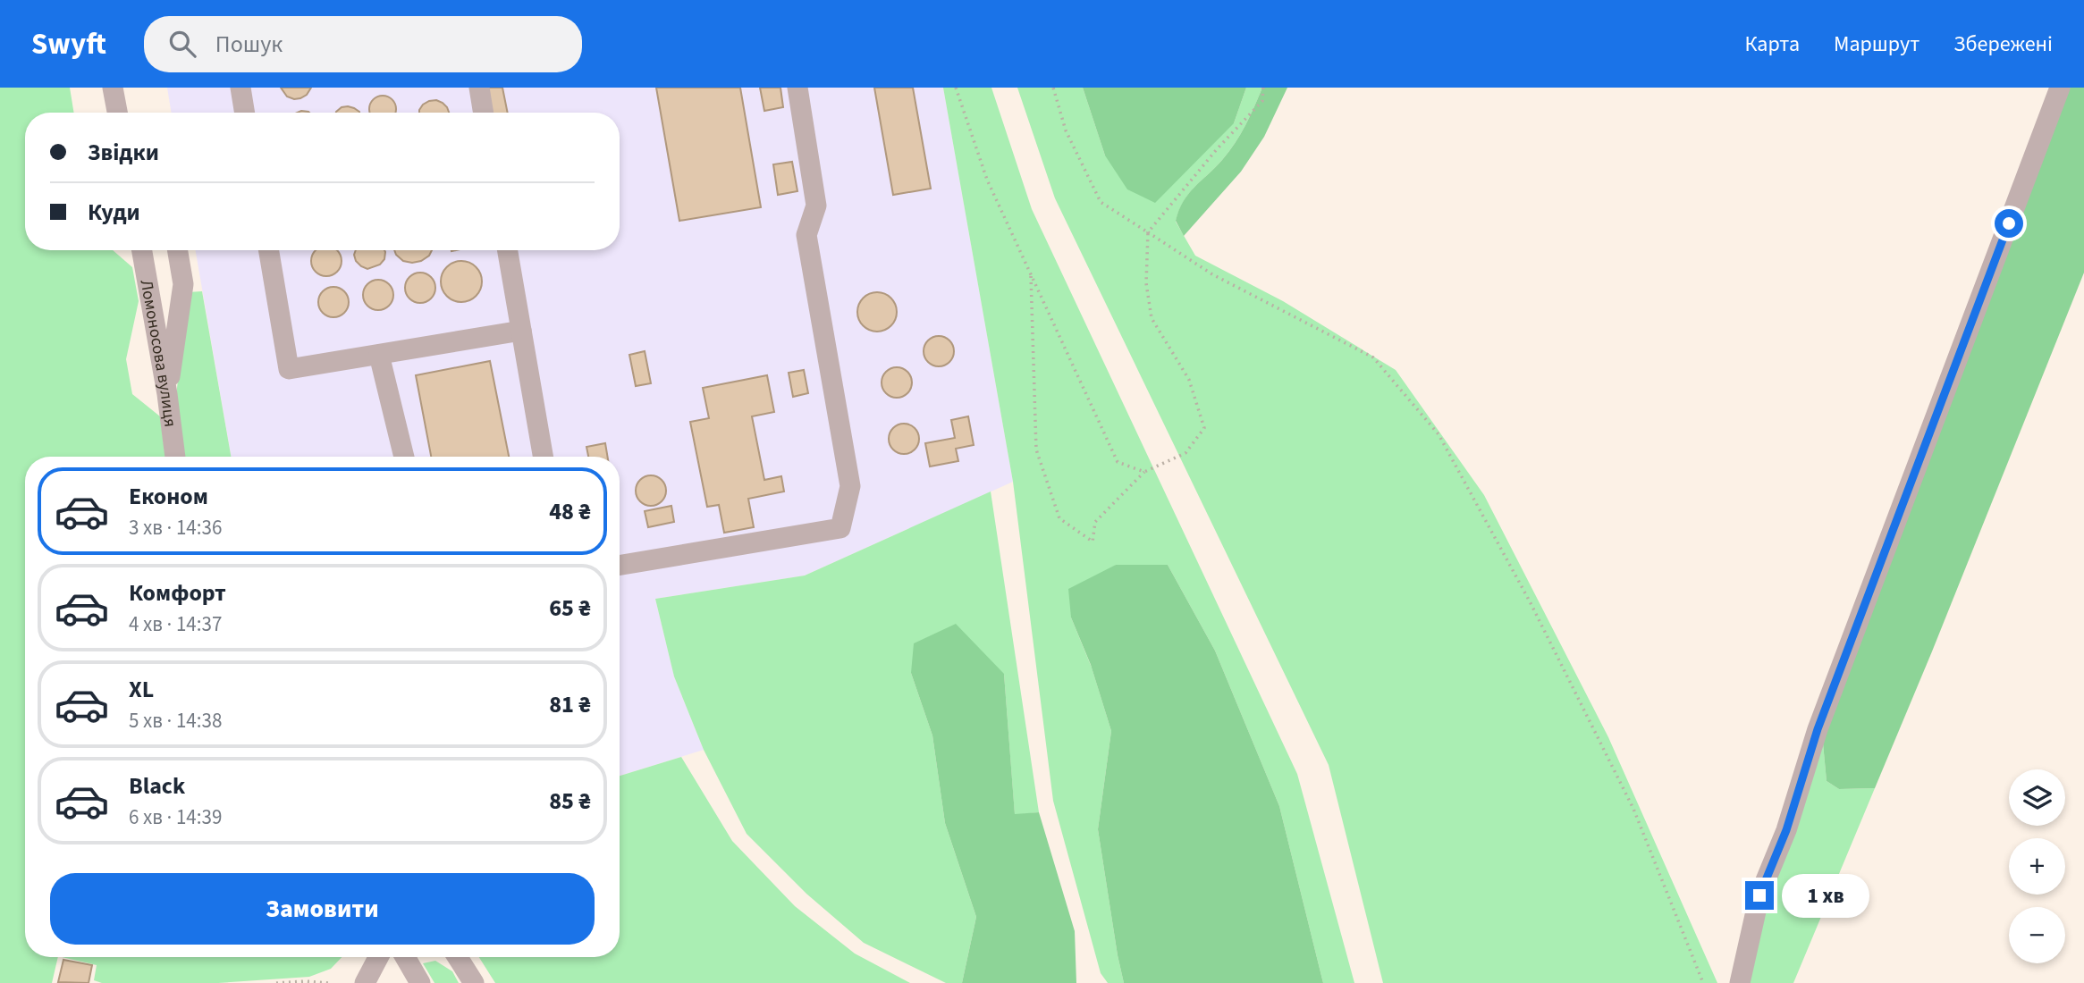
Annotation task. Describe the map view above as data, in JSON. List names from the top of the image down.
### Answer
{
  "streets": {
    "street": ["Ломоносова вулиця"]
  },
  "page": {
    "header": "Swyft",
    "search": "Пошук",
    "nav": ["Карта", "Маршрут", "Збережені"],
    "banner": ["Звідки", "Куди"],
    "list": [
      {
        "name": "Економ",
        "note": "3 хв · 14:36",
        "value": "48 ₴"
      },
      {
        "name": "Комфорт",
        "note": "4 хв · 14:37",
        "value": "65 ₴"
      },
      {
        "name": "XL",
        "note": "5 хв · 14:38",
        "value": "81 ₴"
      },
      {
        "name": "Black",
        "note": "6 хв · 14:39",
        "value": "85 ₴"
      }
    ],
    "map_buttons": ["+", "−"],
    "buttons": "Замовити",
    "bubble": "1 хв"
  }
}
